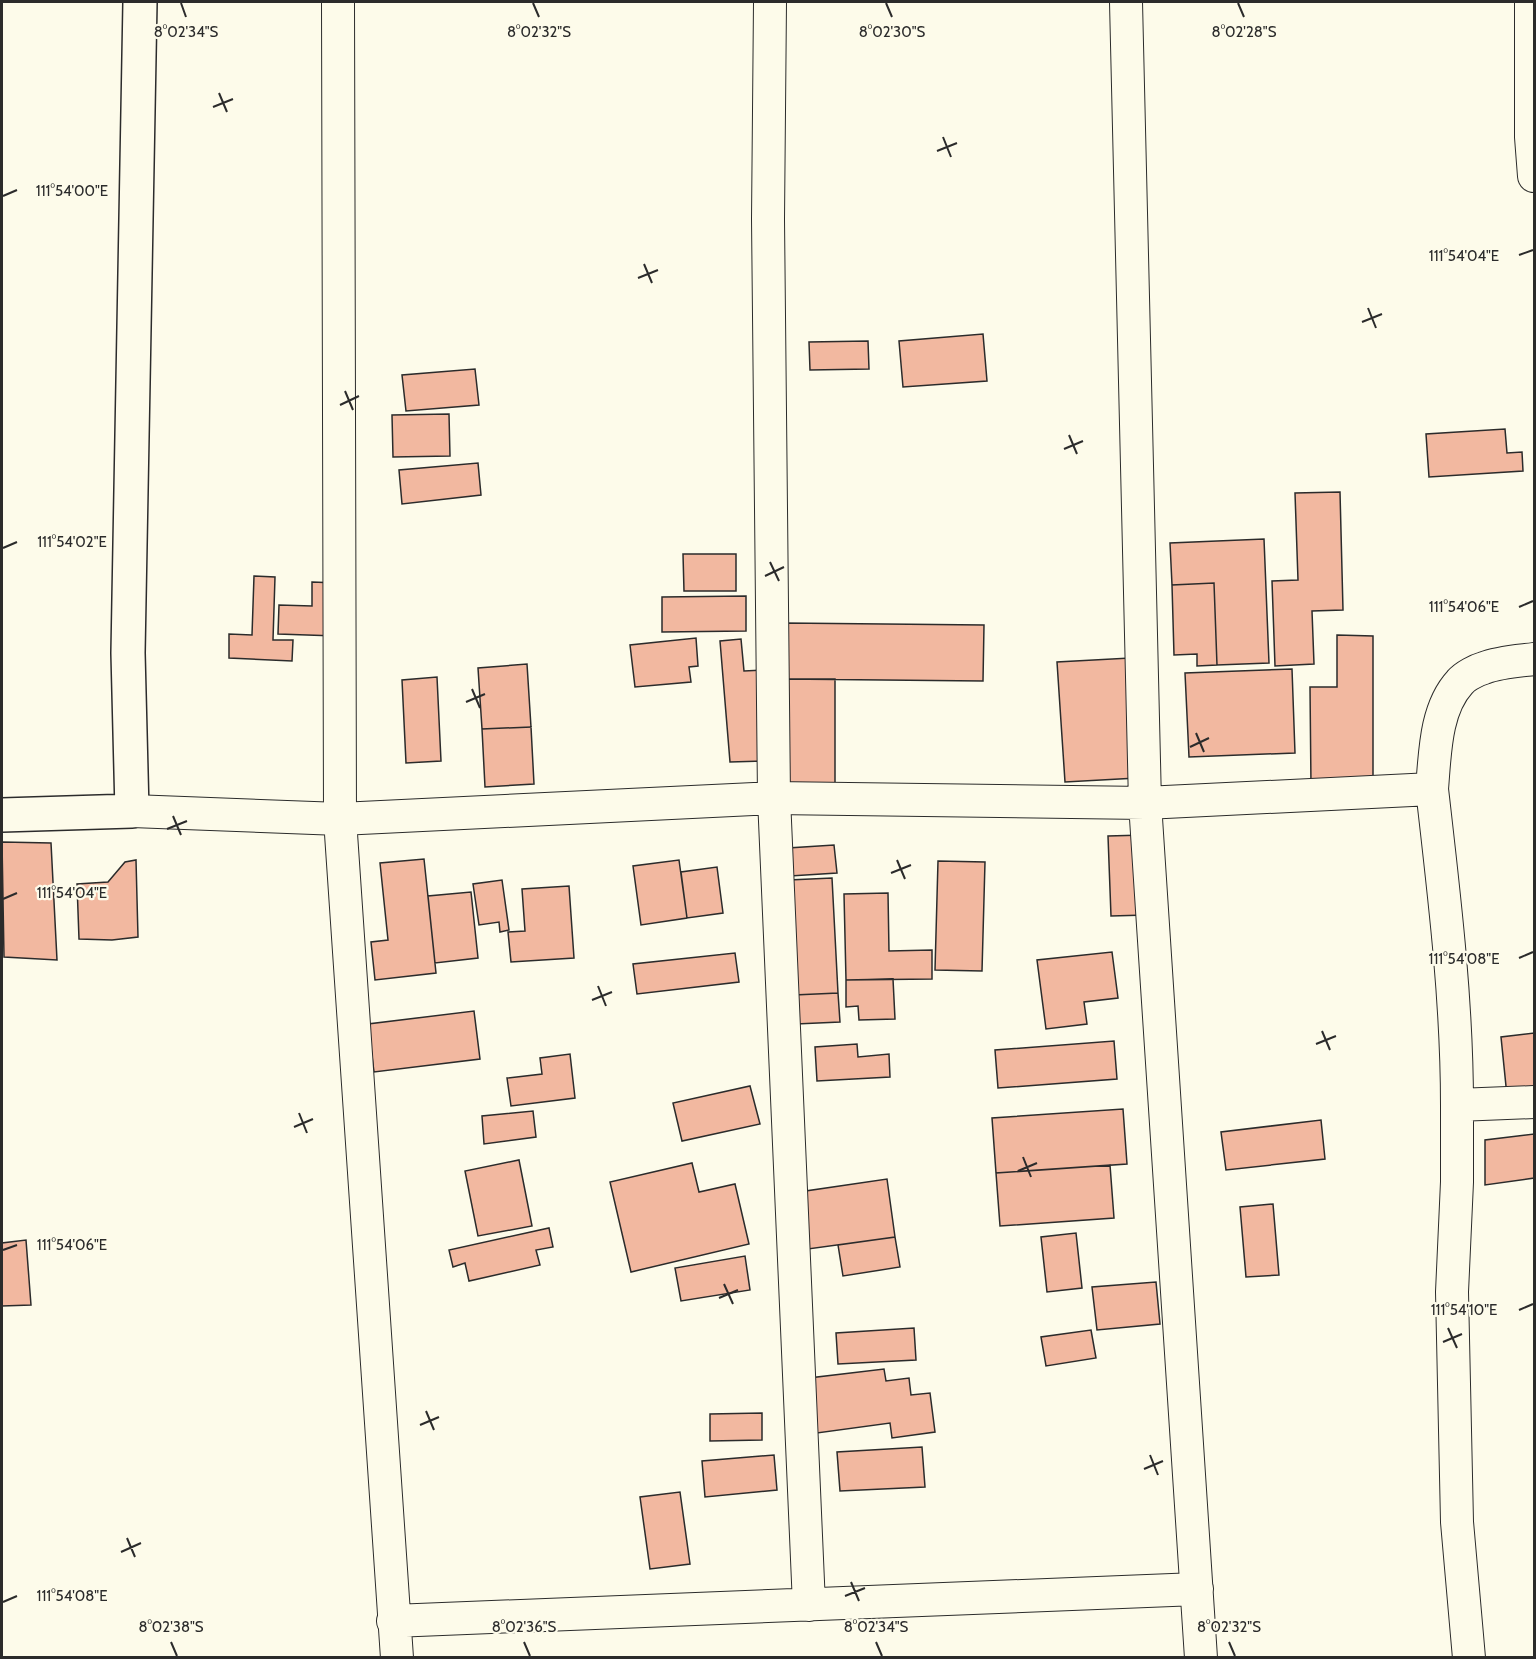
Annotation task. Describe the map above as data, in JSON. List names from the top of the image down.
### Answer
{
  "coordinates": [
    "8°02'34\"S",
    "8°02'32\"S",
    "8°02'30\"S",
    "8°02'28\"S",
    "111°54'00\"E",
    "111°54'04\"E",
    "111°54'02\"E",
    "111°54'06\"E",
    "111°54'08\"E",
    "111°54'10\"E",
    "8°02'38\"S",
    "8°02'36\"S"
  ]
}
